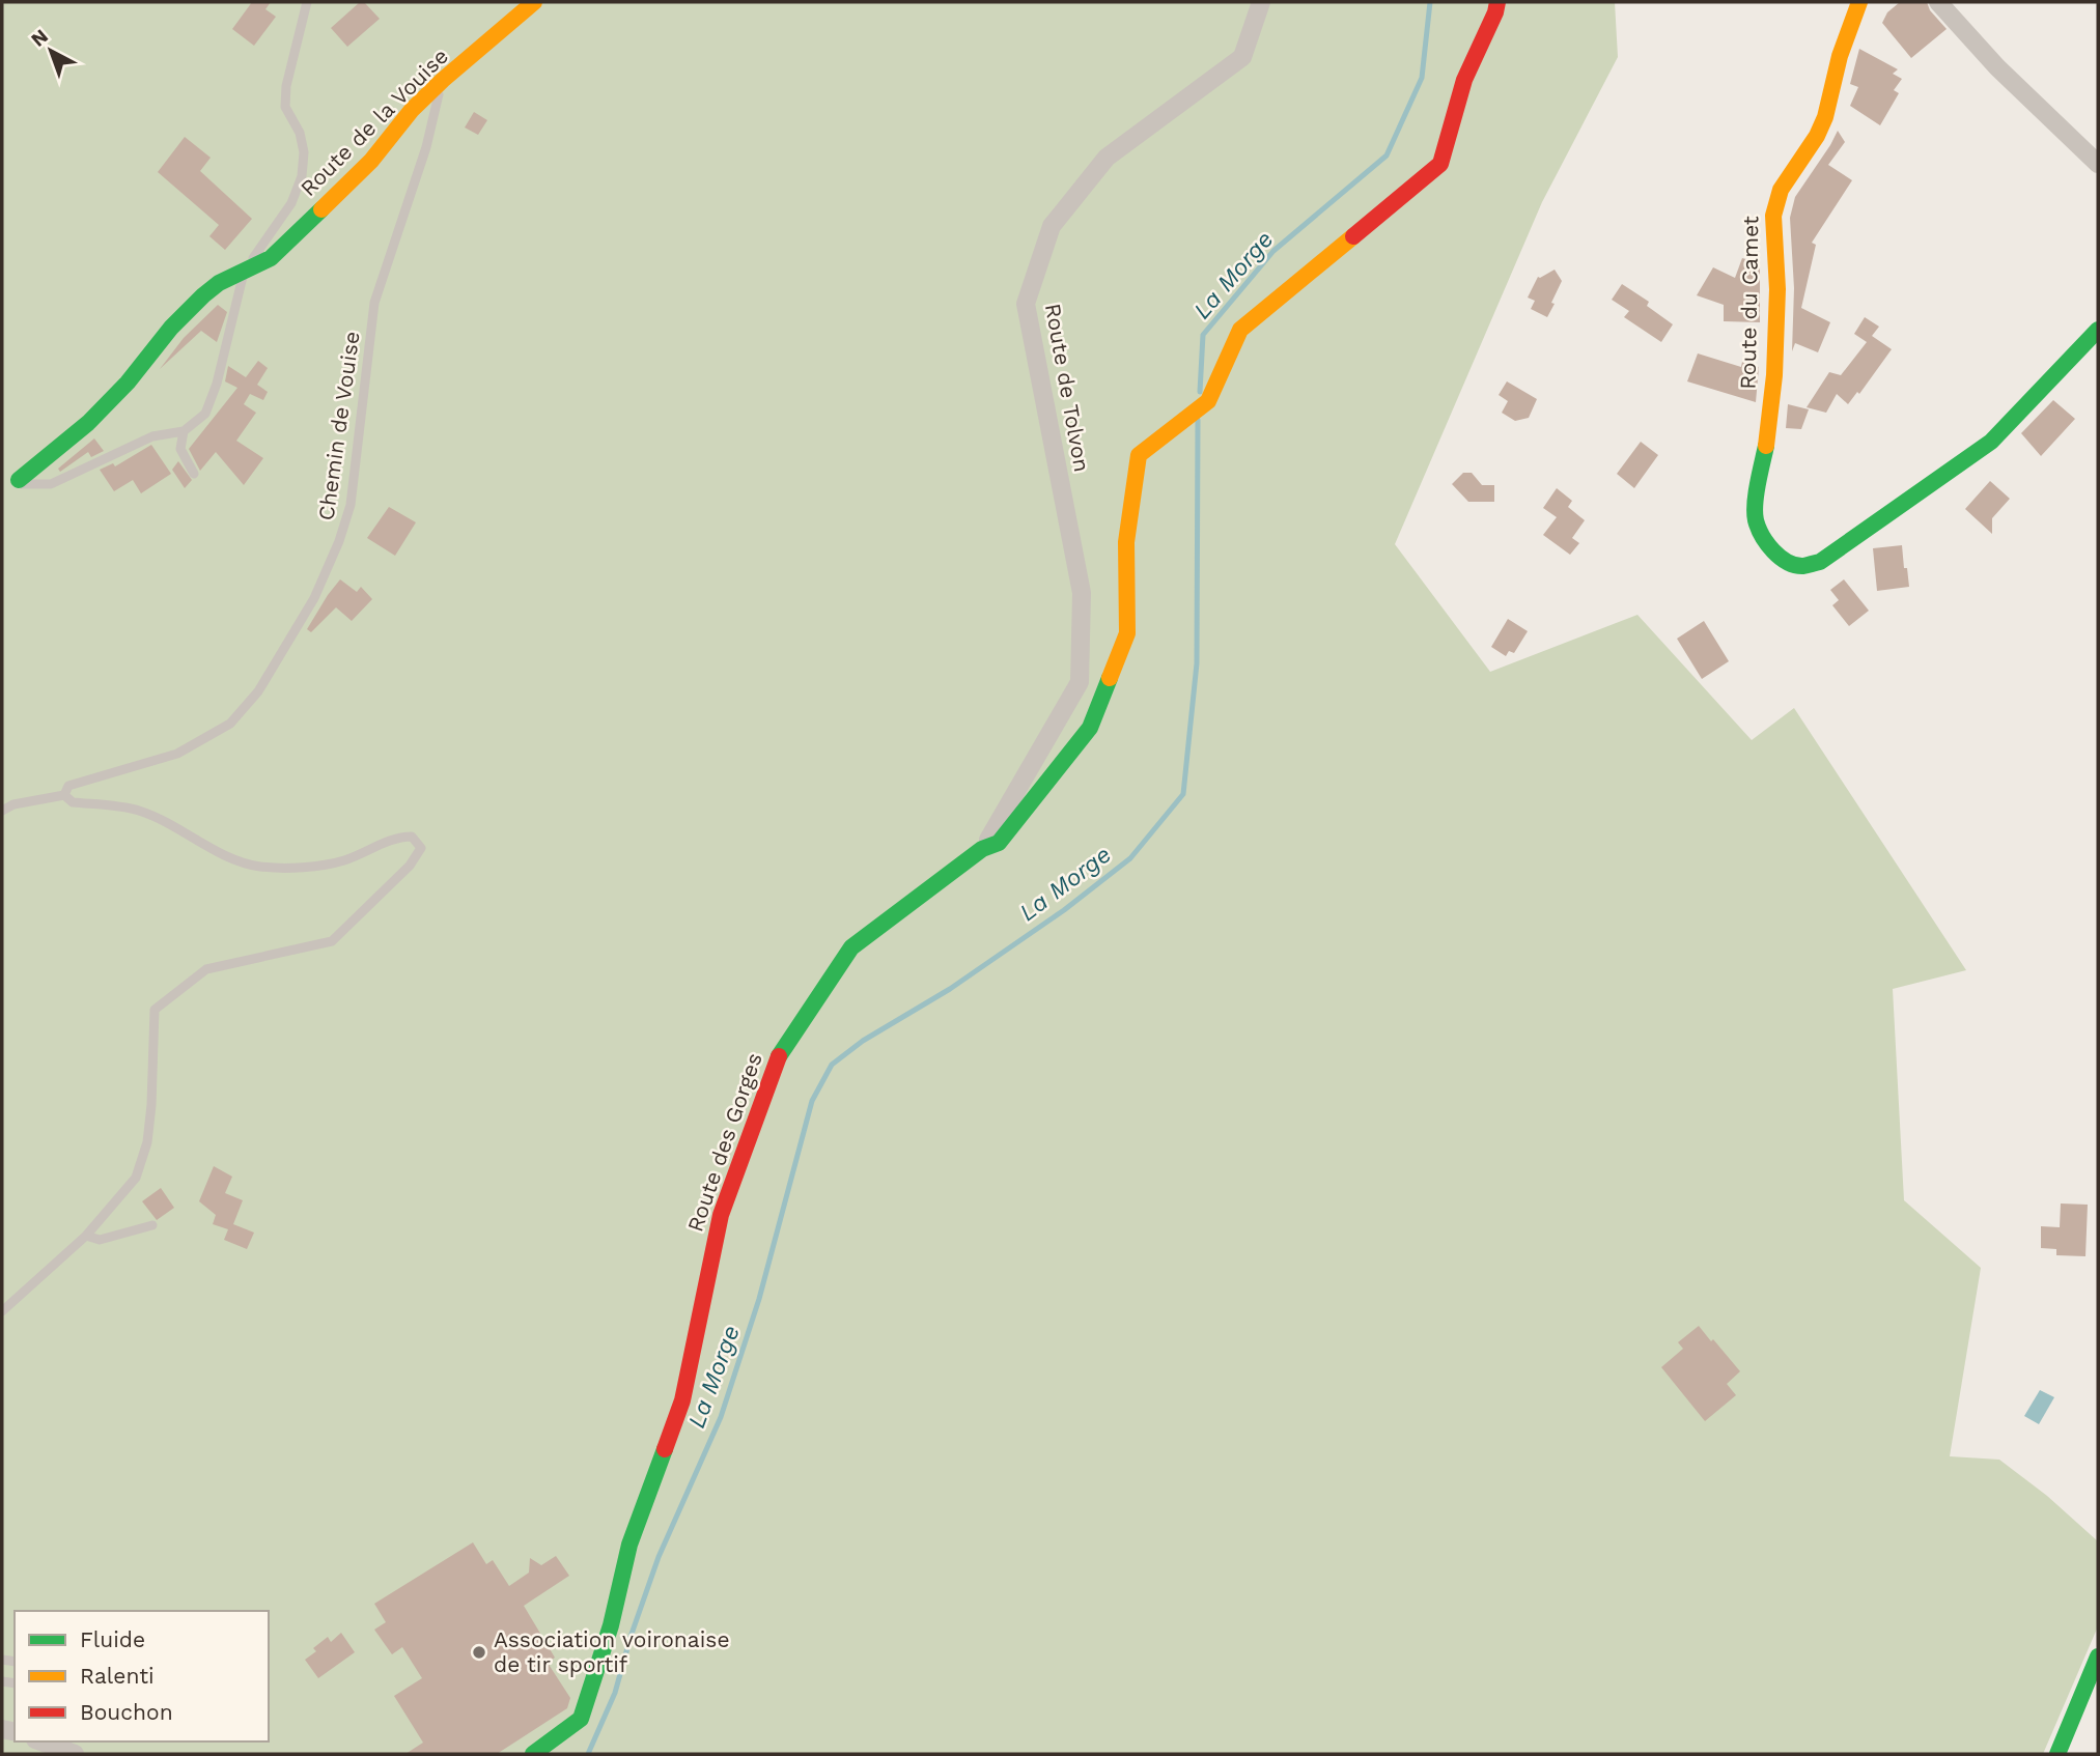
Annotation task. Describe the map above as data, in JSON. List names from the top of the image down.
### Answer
{
  "streets": {
    "street": [
      "Route de la Vouise",
      "Route du Camet",
      "Route de Tolvon",
      "Route des Gorges"
    ],
    "lane": ["Chemin de Vouise"]
  },
  "crossings": [
    ["Route de la Vouise", "Chemin de Vouise"],
    ["Route de Tolvon", "Route des Gorges"]
  ],
  "water": ["La Morge"],
  "places": ["Association voironaise de tir sportif"],
  "legend": ["Fluide", "Ralenti", "Bouchon"],
  "north": "top left"
}
